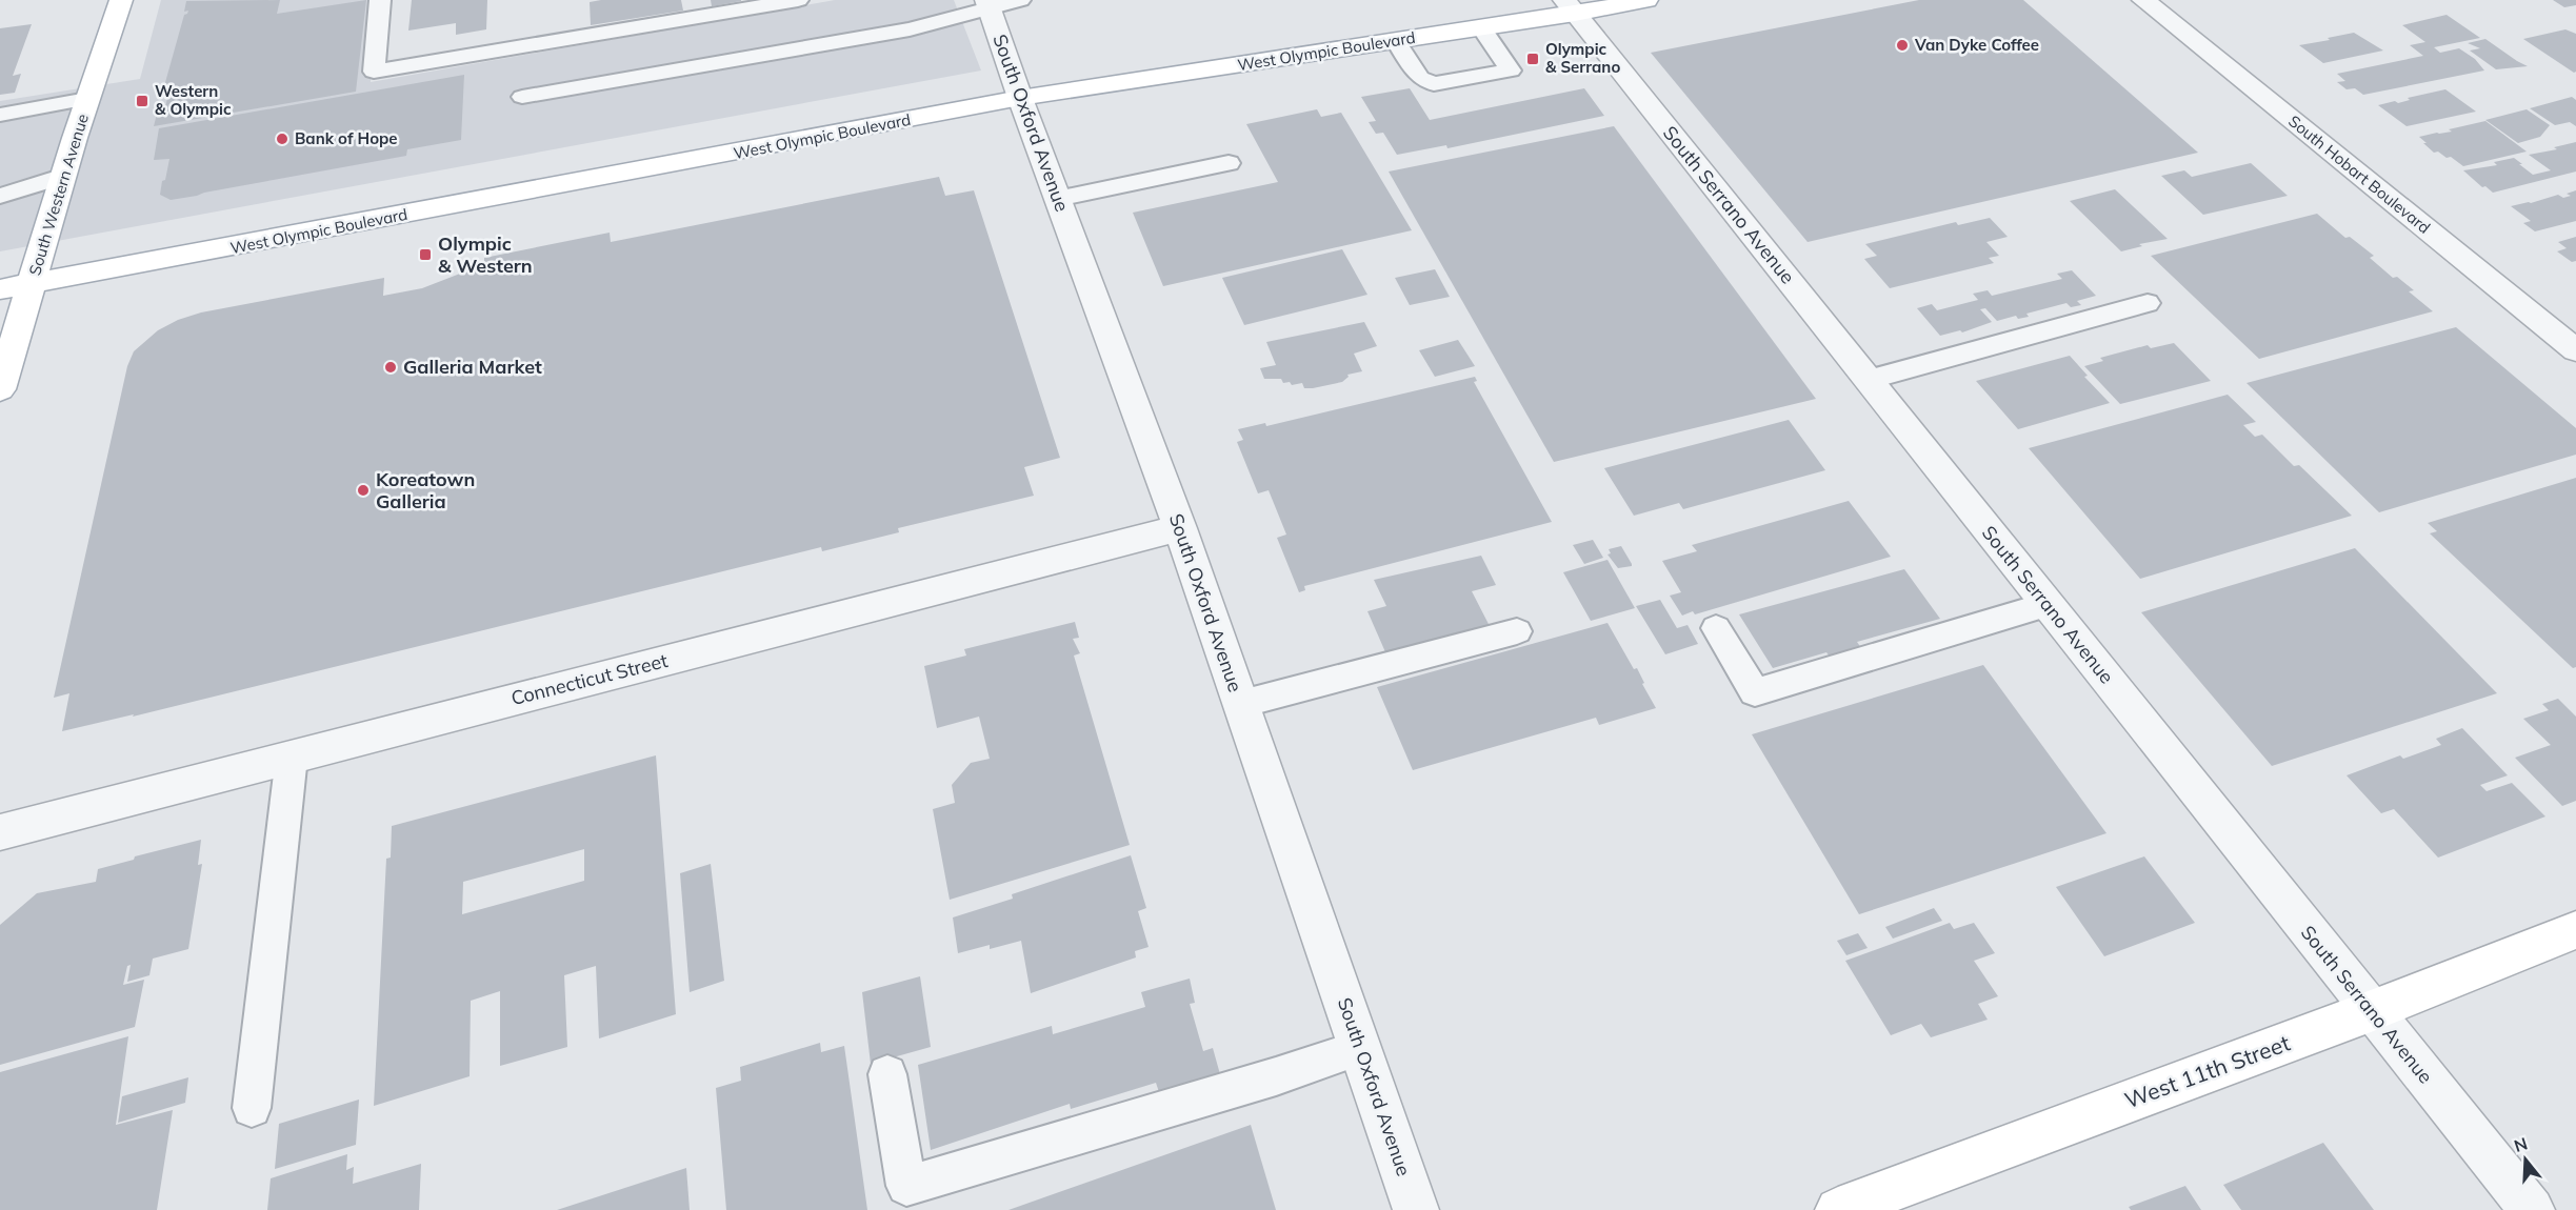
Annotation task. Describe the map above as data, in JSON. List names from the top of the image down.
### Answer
{
  "streets": {
    "main road": ["West Olympic Boulevard", "South Western Avenue", "West 11th Street"],
    "street": [
      "South Oxford Avenue",
      "South Hobart Boulevard",
      "South Serrano Avenue",
      "Connecticut Street"
    ]
  },
  "crossings": [
    ["West Olympic Boulevard", "South Oxford Avenue"],
    ["West Olympic Boulevard", "South Western Avenue"],
    ["West Olympic Boulevard", "South Serrano Avenue"],
    ["South Oxford Avenue", "Connecticut Street"],
    ["South Serrano Avenue", "West 11th Street"]
  ],
  "places": {
    "other": [
      "Van Dyke Coffee",
      "Bank of Hope",
      "Galleria Market",
      "Koreatown Galleria"
    ],
    "transit": ["Olympic & Serrano", "Western & Olympic", "Olympic & Western"]
  },
  "north": "top"
}
